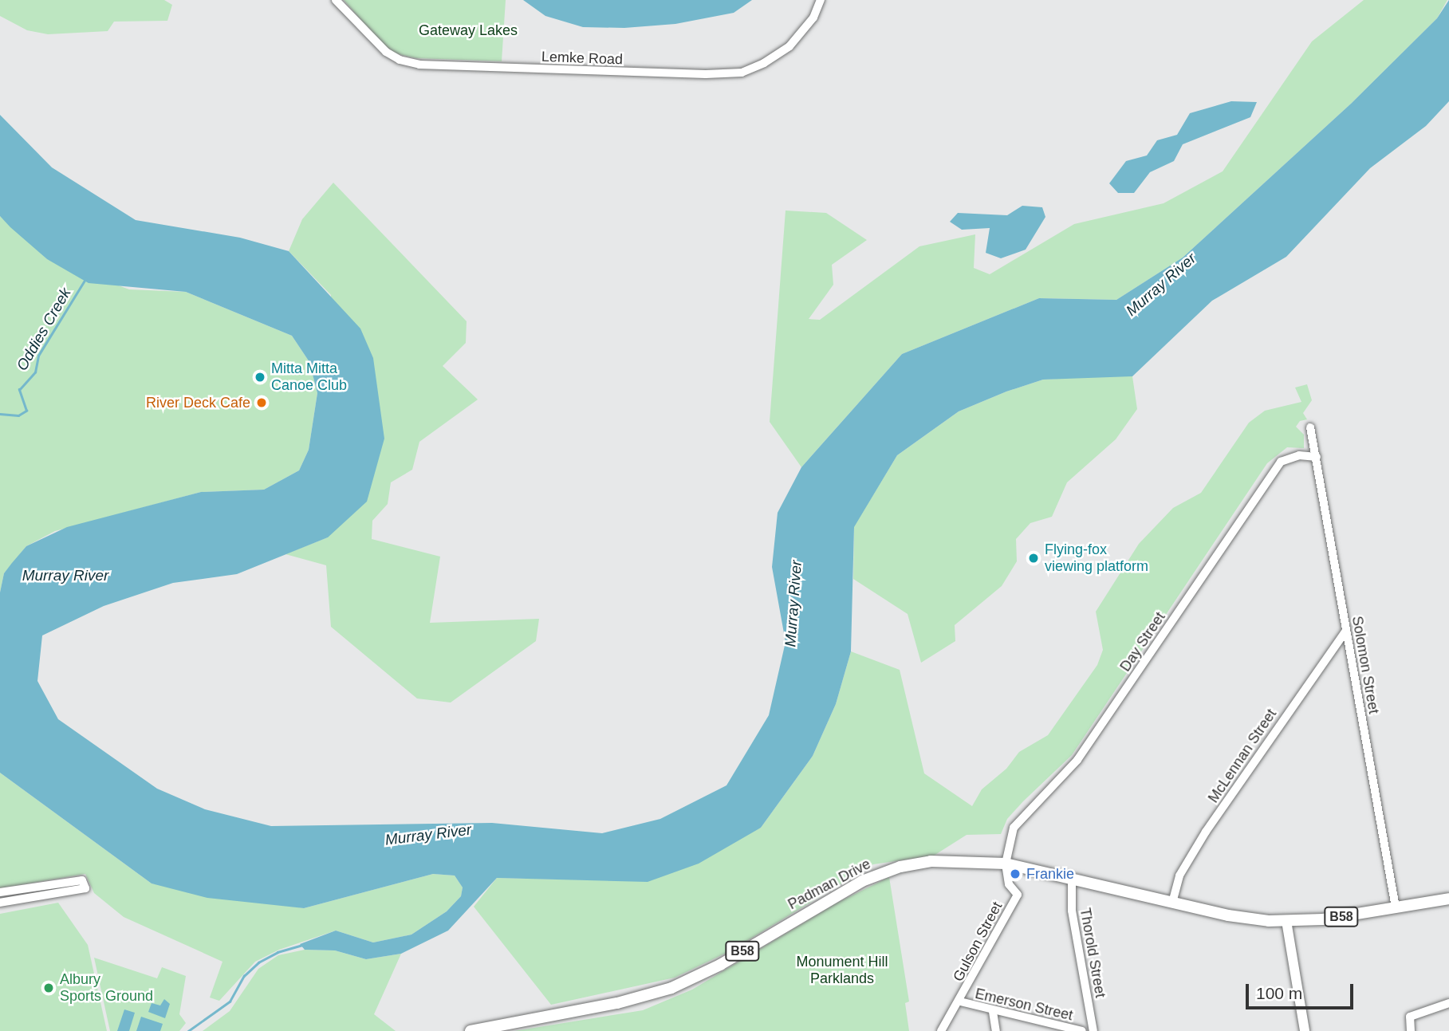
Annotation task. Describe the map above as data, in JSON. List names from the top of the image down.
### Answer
{
  "streets": {
    "main road": ["Padman Drive", "B58"],
    "street": [
      "Lemke Road",
      "Day Street",
      "Solomon Street",
      "McLennan Street",
      "Gulson Street",
      "Thorold Street",
      "Emerson Street"
    ]
  },
  "crossings": [
    ["Day Street", "Solomon Street"],
    ["Day Street", "Padman Drive"],
    ["Day Street", "Gulson Street"],
    ["Solomon Street", "McLennan Street"],
    ["Solomon Street", "Padman Drive"],
    ["McLennan Street", "Padman Drive"],
    ["Padman Drive", "Gulson Street"],
    ["Padman Drive", "Thorold Street"],
    ["Gulson Street", "Emerson Street"]
  ],
  "water": ["Murray River", "Oddies Creek"],
  "parks": ["Gateway Lakes", "Monument Hill Parklands"],
  "places": [
    "Mitta Mitta Canoe Club",
    "River Deck Cafe",
    "Flying-fox viewing platform",
    "Frankie",
    "Albury Sports Ground"
  ],
  "scale_bar": "100 m"
}
